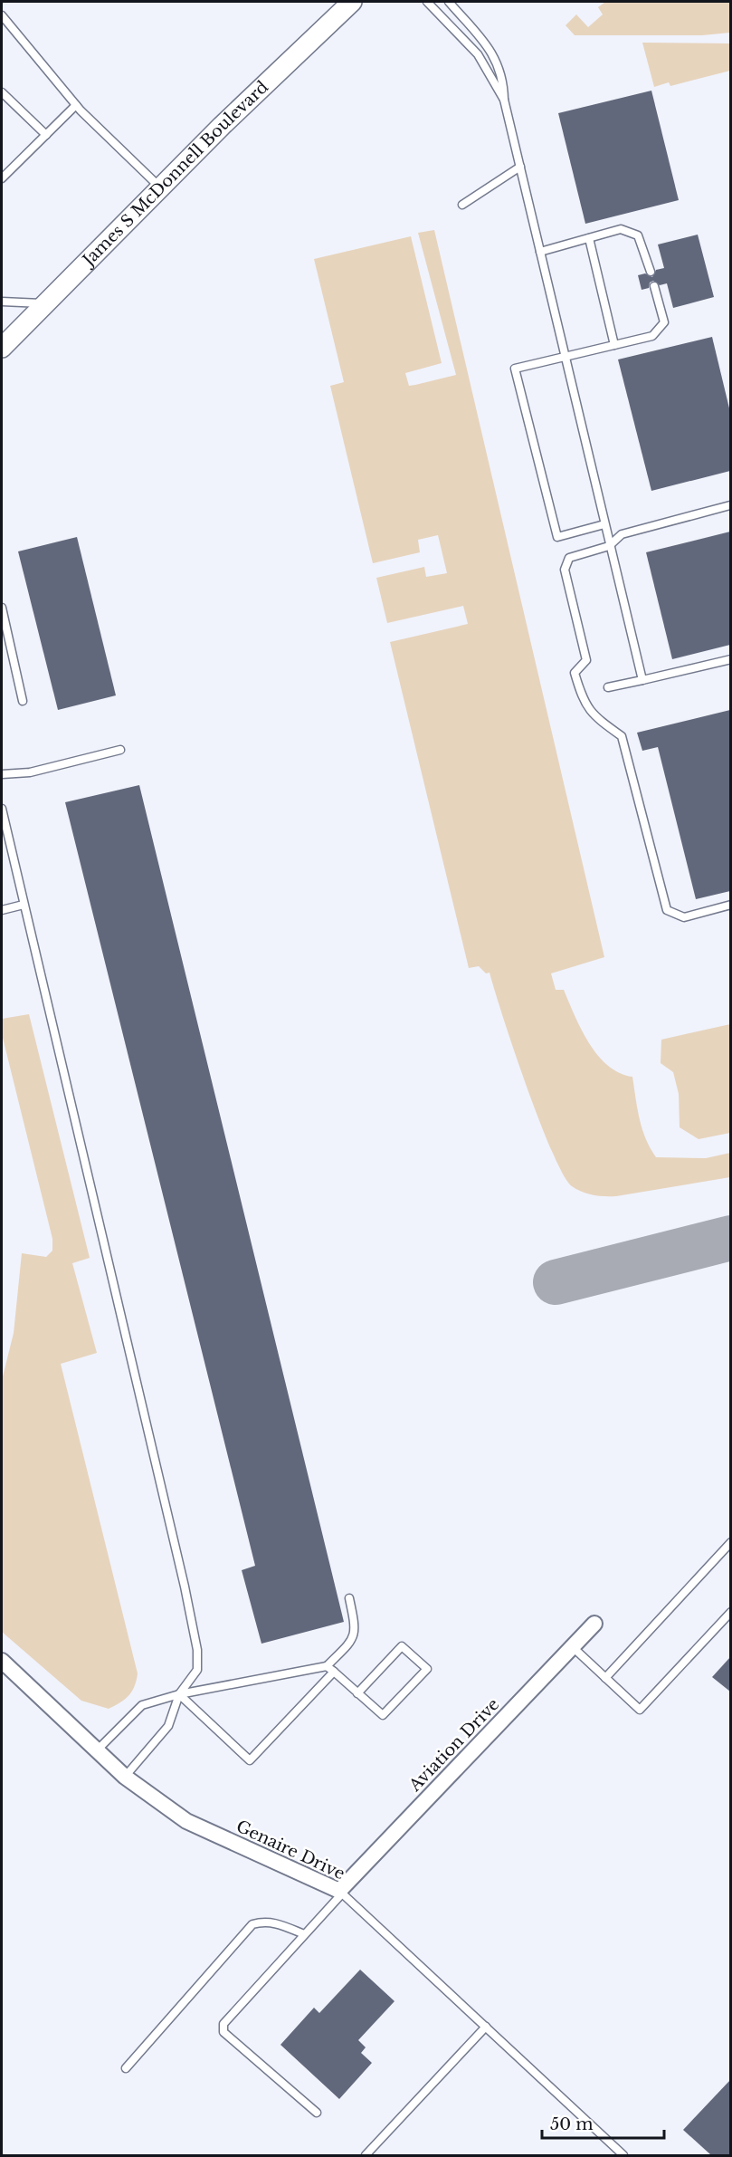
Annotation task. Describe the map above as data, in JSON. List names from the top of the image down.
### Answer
{
  "streets": {
    "street": ["James S McDonnell Boulevard", "Aviation Drive", "Genaire Drive"]
  },
  "crossings": [
    ["Aviation Drive", "Genaire Drive"]
  ],
  "scale_bar": "50 m"
}
